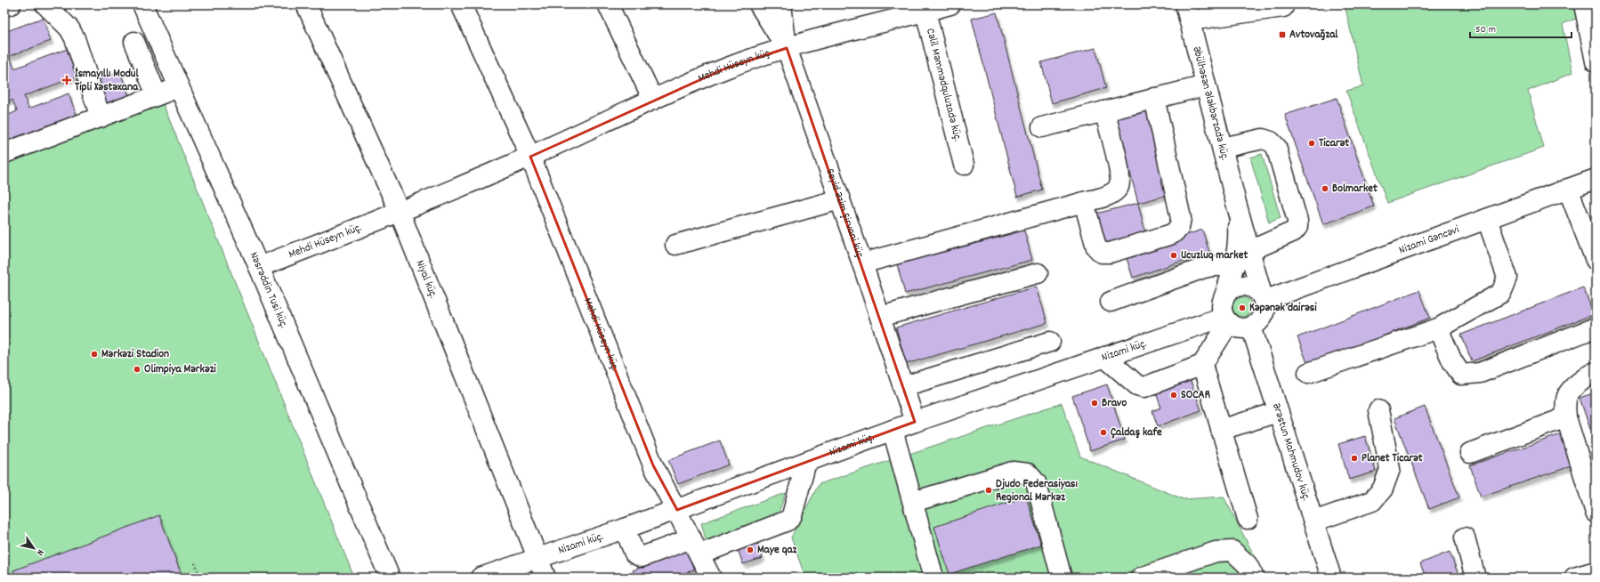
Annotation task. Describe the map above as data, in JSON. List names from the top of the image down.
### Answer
{
  "streets": {
    "main road": [
      "Mehdi Hüseyn küç.",
      "Cəlil Məmmədquluzadə küç.",
      "Əbülhəsən Ələkbərzadə küç.",
      "Seyid Əzim Şirvani küç.",
      "Nizami Gəncəvi",
      "Niyal küç.",
      "Nəsrəddin Tusi küç.",
      "Nizami küç.",
      "Ərəstun Mahmudov küç."
    ]
  },
  "crossings": [
    ["Mehdi Hüseyn küç.", "Cəlil Məmmədquluzadə küç."],
    ["Mehdi Hüseyn küç.", "Seyid Əzim Şirvani küç."],
    ["Mehdi Hüseyn küç.", "Niyal küç."],
    ["Mehdi Hüseyn küç.", "Nəsrəddin Tusi küç."],
    ["Mehdi Hüseyn küç.", "Nizami küç."],
    ["Seyid Əzim Şirvani küç.", "Nizami küç."],
    ["Niyal küç.", "Nizami küç."]
  ],
  "places": {
    "transit": ["Avtovağzal"],
    "health": ["İsmayıllı Modul Tipli Xəstəxana"],
    "other": [
      "Ticarət",
      "Bolmarket",
      "Ucuzluq market",
      "Kəpənək dairəsi",
      "Mərkəzi Stadion",
      "Olimpiya Mərkəzi",
      "SOCAR",
      "Bravo",
      "Çaldaş kafe",
      "Planet Ticarət",
      "Djudo Federasiyası Regional Mərkəz",
      "Maye qaz"
    ]
  },
  "scale_bar": "50 m",
  "north": "bottom right"
}
